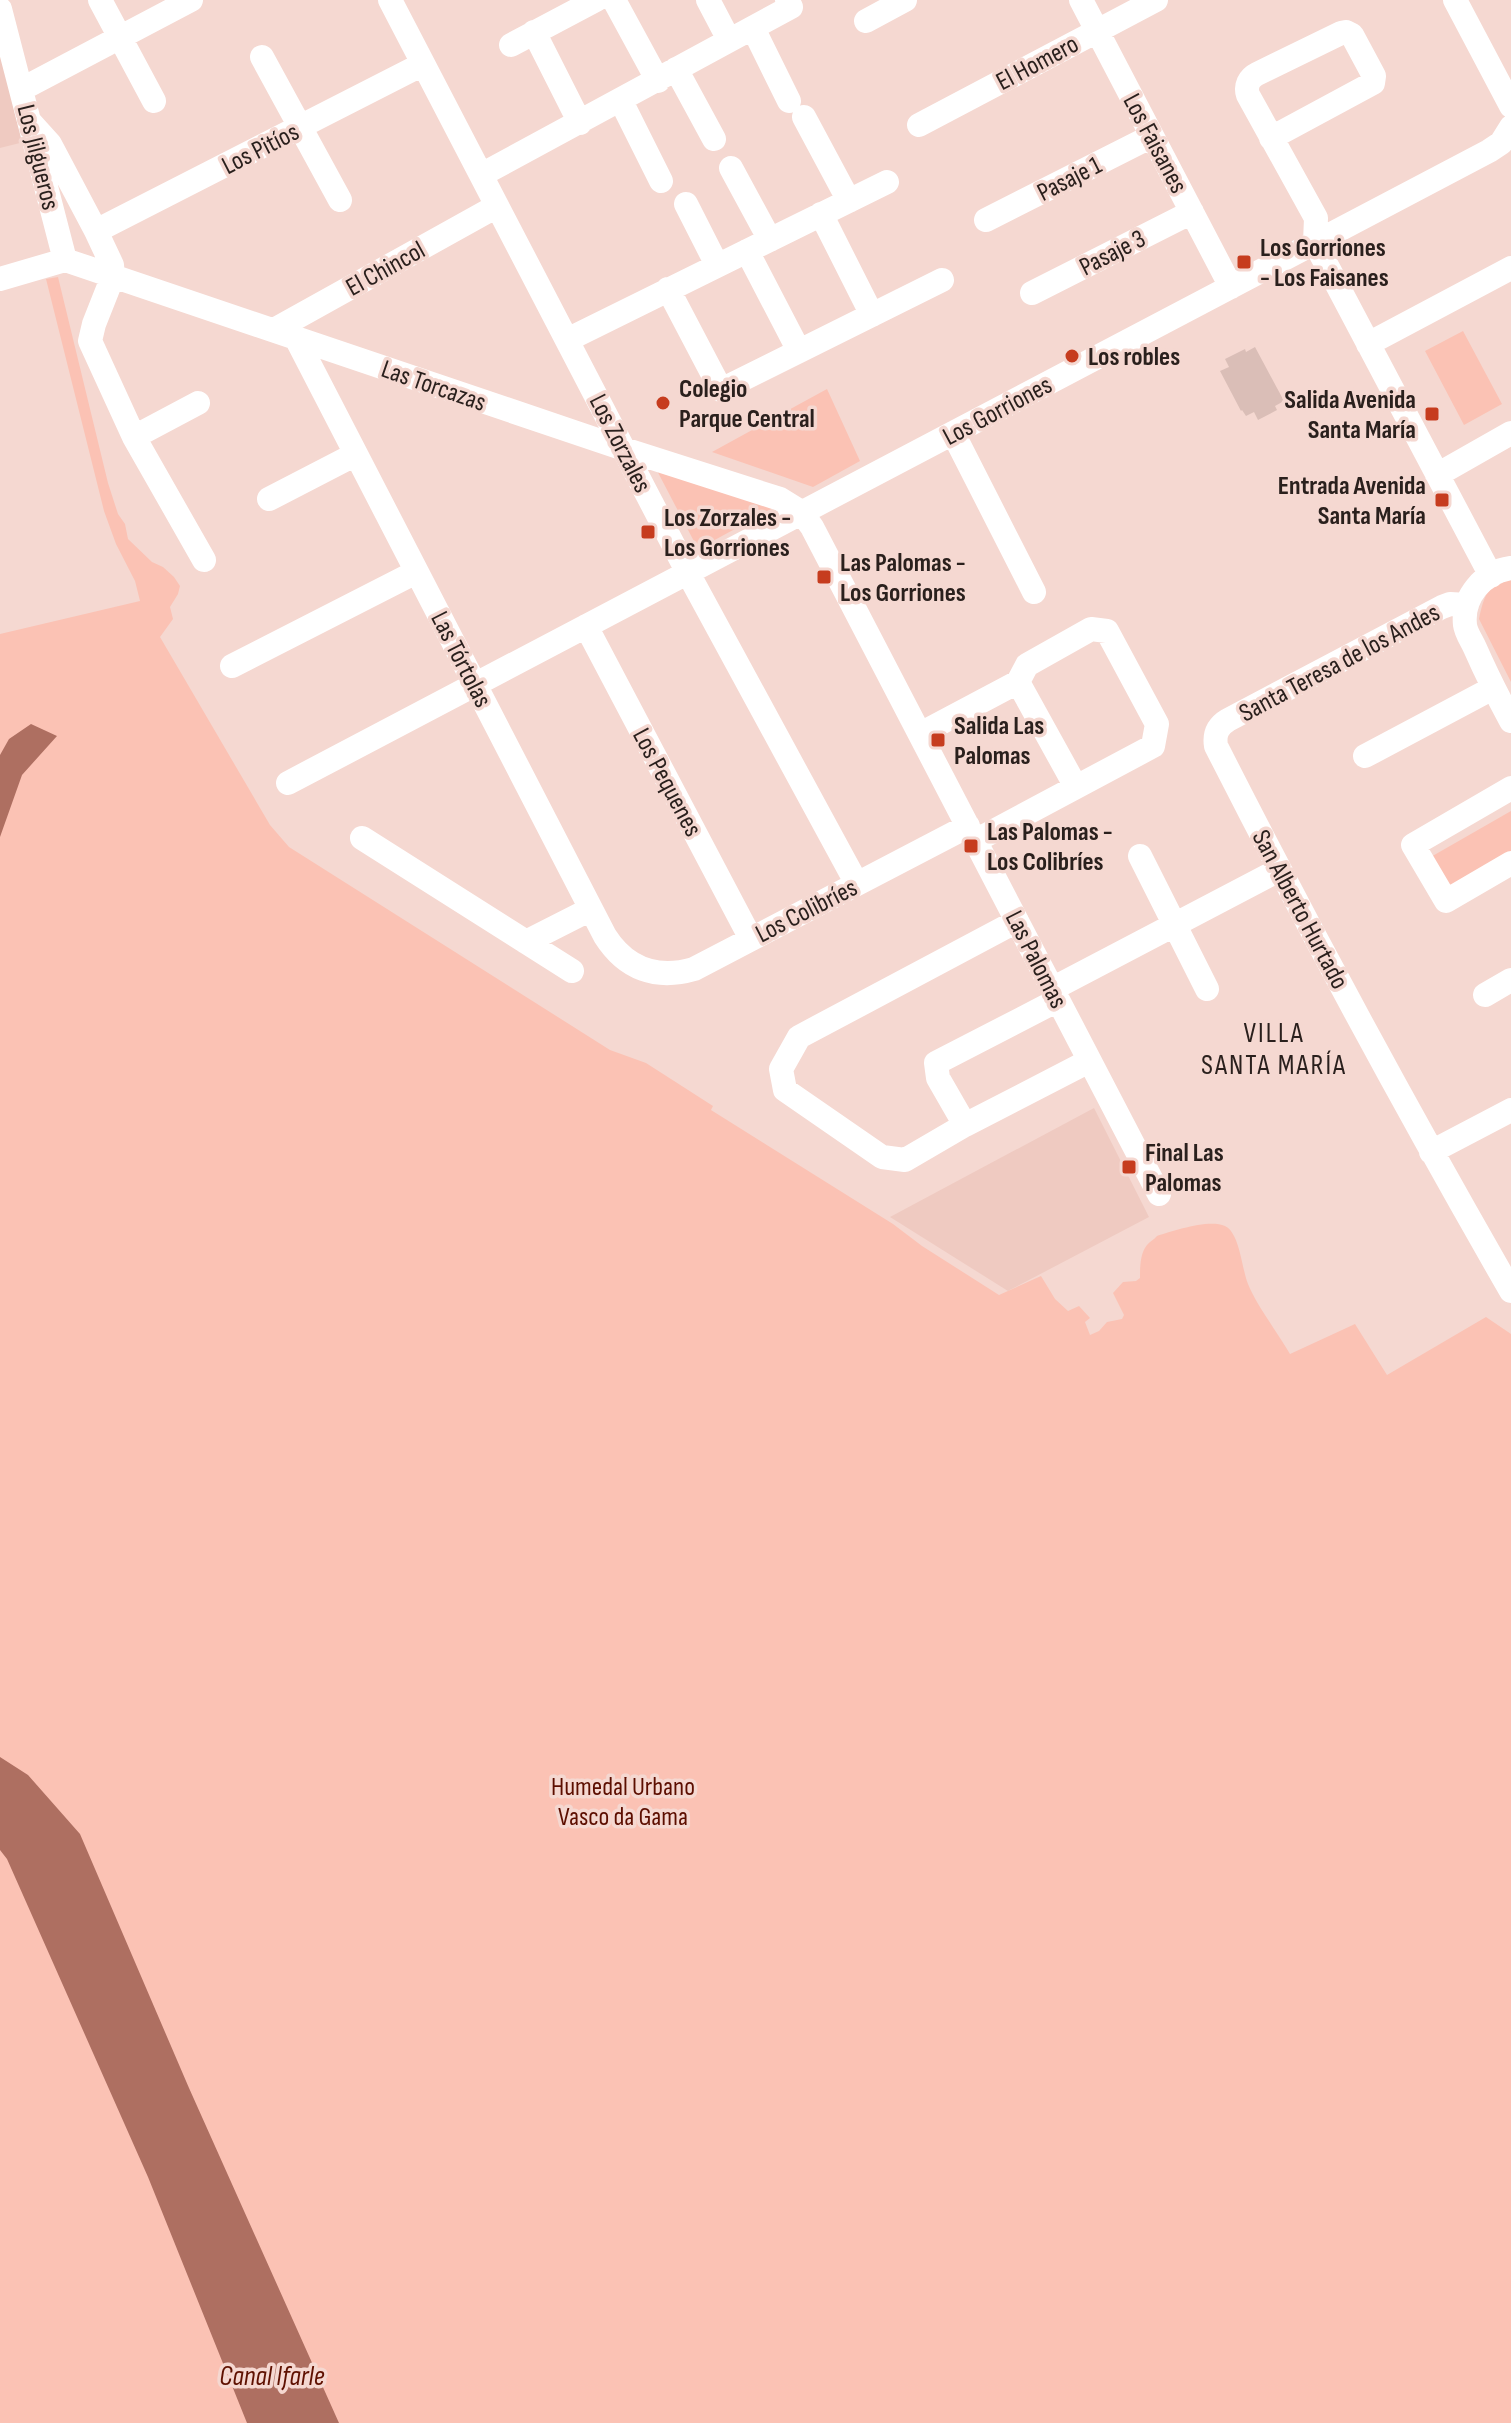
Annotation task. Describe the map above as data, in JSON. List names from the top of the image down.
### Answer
{
  "streets": {
    "street": [
      "El Homero",
      "Los Faisanes",
      "Los Pitíos",
      "Los Jilgueros",
      "Pasaje 1",
      "Pasaje 3",
      "El Chincol",
      "Las Torcazas",
      "Los Gorriones",
      "Los Zorzales",
      "Las Tórtolas",
      "Santa Teresa de los Andes",
      "Los Pequenes",
      "San Alberto Hurtado",
      "Los Colibríes",
      "Las Palomas"
    ]
  },
  "crossings": [
    ["El Homero", "Los Faisanes"],
    ["Los Faisanes", "Pasaje 1"],
    ["Los Faisanes", "Pasaje 3"],
    ["Los Faisanes", "Los Gorriones"],
    ["Los Pitíos", "Los Zorzales"],
    ["Los Jilgueros", "Las Torcazas"],
    ["El Chincol", "Las Torcazas"],
    ["El Chincol", "Los Zorzales"],
    ["El Chincol", "Las Tórtolas"],
    ["Las Torcazas", "Los Gorriones"],
    ["Las Torcazas", "Los Zorzales"],
    ["Las Torcazas", "Las Tórtolas"],
    ["Las Torcazas", "Las Palomas"],
    ["Los Gorriones", "Los Zorzales"],
    ["Los Gorriones", "Las Tórtolas"],
    ["Los Gorriones", "Los Pequenes"],
    ["Los Gorriones", "Las Palomas"],
    ["Los Zorzales", "Los Colibríes"],
    ["Las Tórtolas", "Los Colibríes"],
    ["Santa Teresa de los Andes", "San Alberto Hurtado"],
    ["Los Pequenes", "Los Colibríes"],
    ["Los Colibríes", "Las Palomas"]
  ],
  "districts": ["VILLA SANTA MARÍA"],
  "water": ["Canal Ifarle"],
  "parks": ["Humedal Urbano Vasco da Gama"],
  "places": {
    "transit": [
      "Los Gorriones - Los Faisanes",
      "Salida Avenida Santa María",
      "Entrada Avenida Santa María",
      "Los Zorzales - Los Gorriones",
      "Las Palomas - Los Gorriones",
      "Salida Las Palomas",
      "Las Palomas - Los Colibríes",
      "Final Las Palomas"
    ],
    "other": ["Los robles", "Colegio Parque Central"]
  }
}
